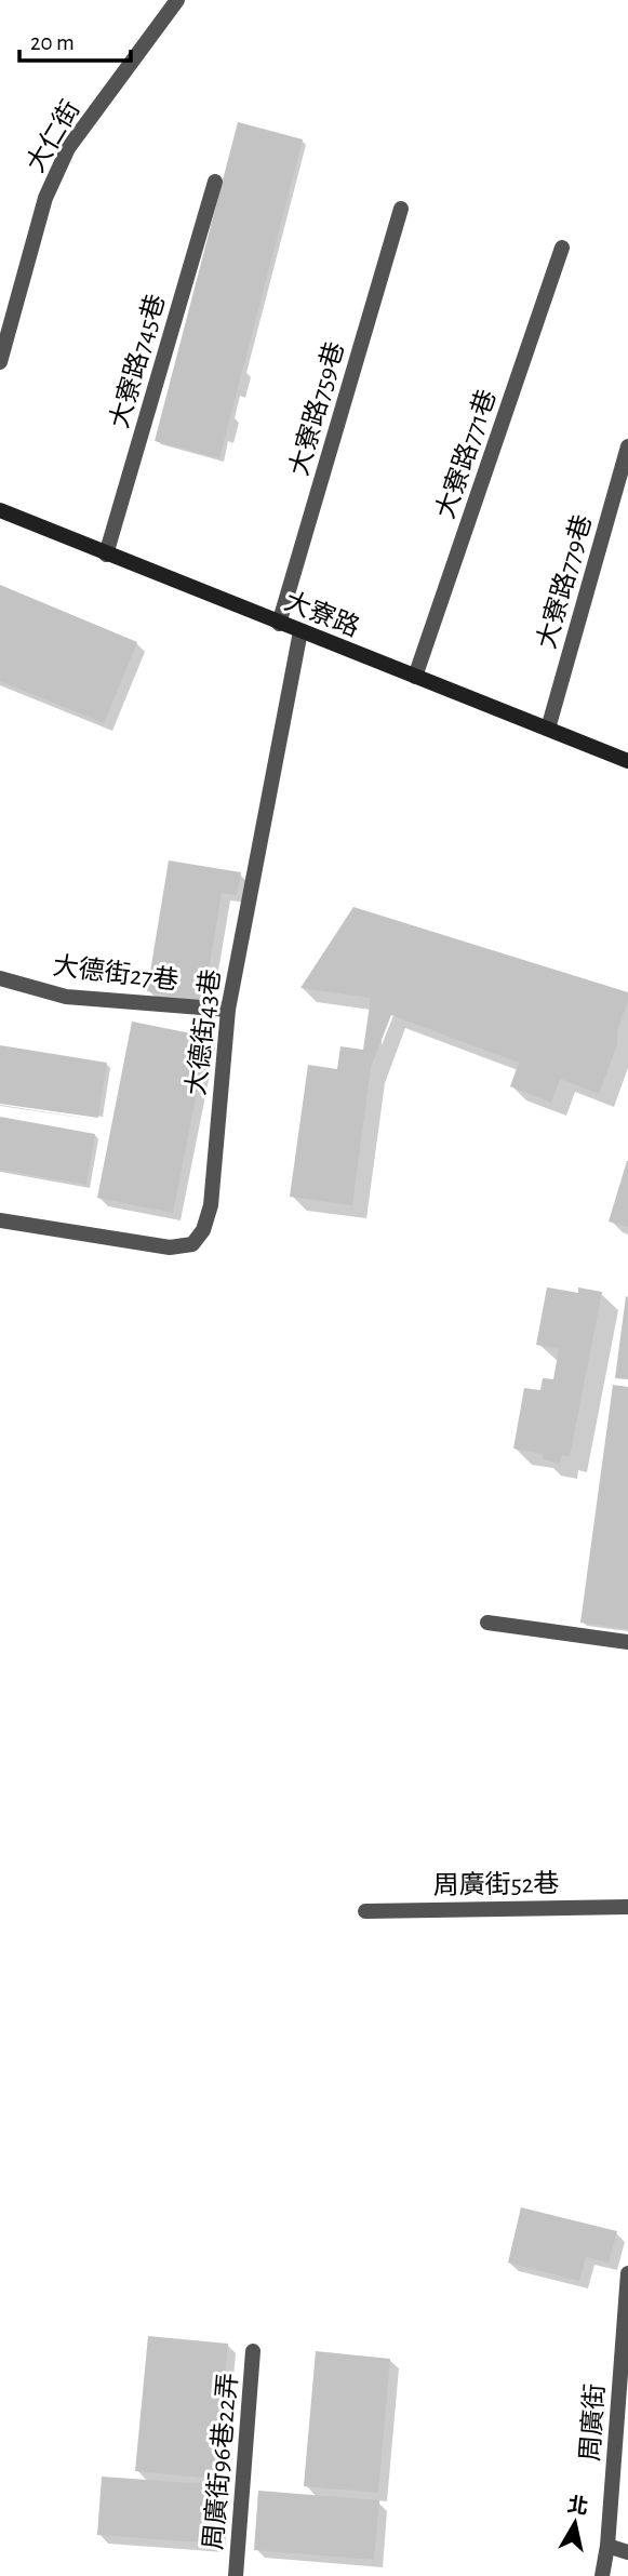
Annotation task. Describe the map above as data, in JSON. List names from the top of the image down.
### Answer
{
  "streets": {
    "street": [
      "大仁街",
      "大寮路745巷",
      "大寮路759巷",
      "大寮路771巷",
      "大寮路779巷",
      "大寮路",
      "大德街27巷",
      "大德街43巷",
      "周廣街52巷",
      "周廣街",
      "周廣街96巷22弄"
    ]
  },
  "crossings": [
    ["大寮路745巷", "大寮路"],
    ["大寮路759巷", "大寮路"],
    ["大寮路771巷", "大寮路"],
    ["大寮路779巷", "大寮路"],
    ["大寮路", "大德街43巷"],
    ["大德街27巷", "大德街43巷"]
  ],
  "scale_bar": "20 m",
  "north": "top"
}
